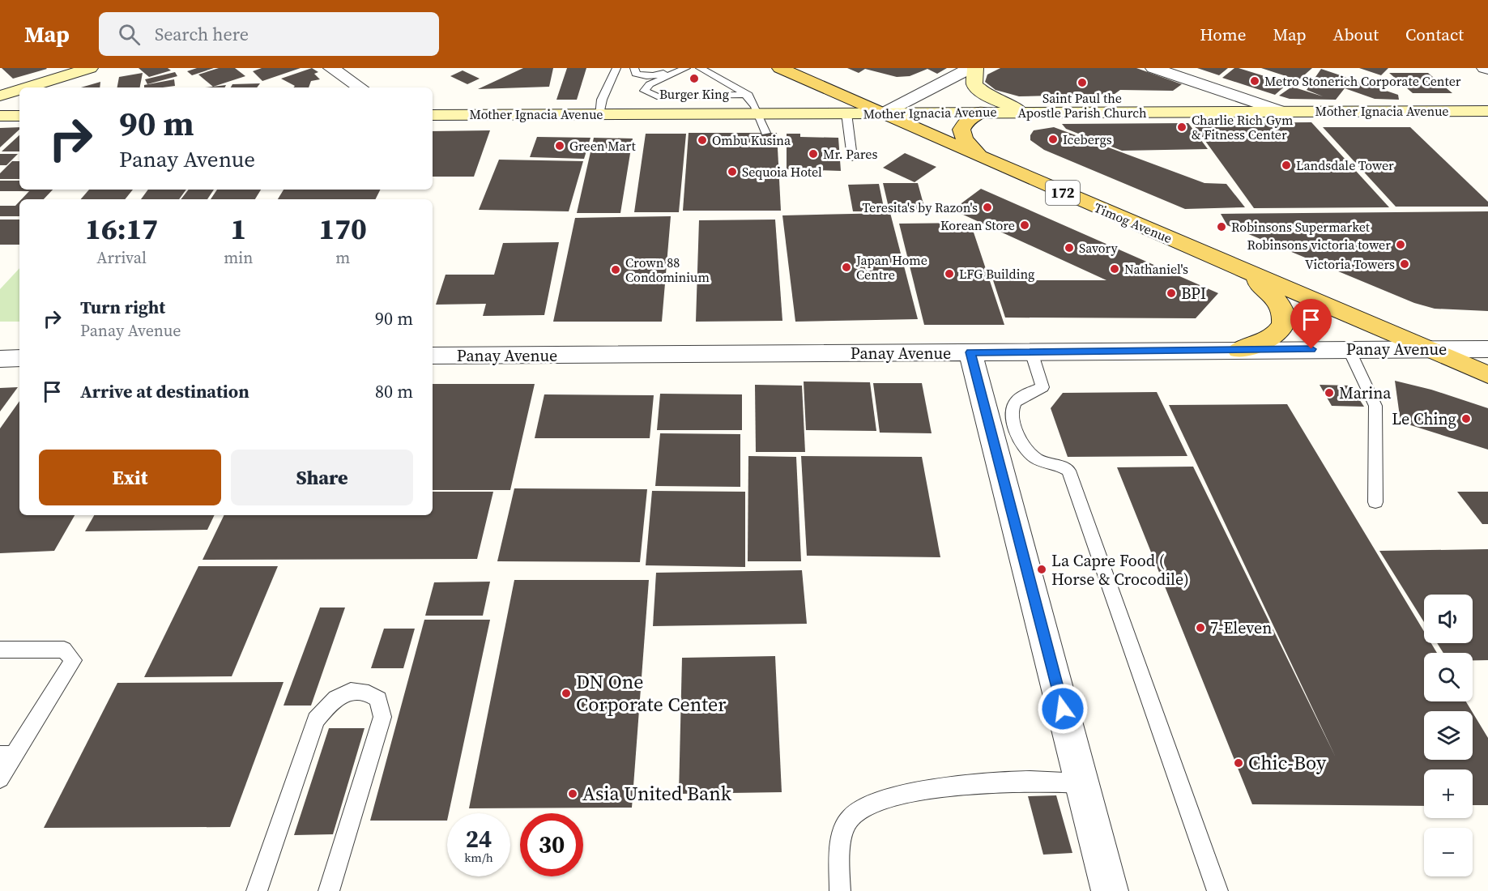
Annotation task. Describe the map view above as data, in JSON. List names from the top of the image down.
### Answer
{
  "streets": {
    "main road": ["172", "Timog Avenue"],
    "street": ["Mother Ignacia Avenue", "Panay Avenue"]
  },
  "crossings": [
    ["Mother Ignacia Avenue", "Timog Avenue"],
    ["Timog Avenue", "Panay Avenue"]
  ],
  "places": [
    "Burger King",
    "Metro Stonerich Corporate Center",
    "Saint Paul the Apostle Parish Church",
    "Charlie Rich Gym & Fitness Center",
    "Icebergs",
    "Ombu Kusina",
    "Green Mart",
    "Mr. Pares",
    "Landsdale Tower",
    "Sequoia Hotel",
    "Teresita's by Razon's",
    "Korean Store",
    "Robinsons Supermarket",
    "Robinsons victoria tower",
    "Savory",
    "Victoria Towers",
    "Japan Home Centre",
    "Nathaniel's",
    "Crown 88 Condominium",
    "LFG Building",
    "BPI",
    "Marina",
    "Le Ching",
    "La Capre Food ( Horse & Crocodile)",
    "7-Eleven",
    "DN One Corporate Center",
    "Chic-Boy",
    "Asia United Bank"
  ],
  "page": {
    "header": "Map",
    "search": "Search here",
    "nav": [
      "Home",
      "Map",
      "About",
      "Contact"
    ],
    "turn": ["90 m", "Panay Avenue"],
    "eta": [
      "16:17",
      "Arrival",
      "1",
      "min",
      "170",
      "m"
    ],
    "list": [
      {
        "name": "Turn right",
        "note": "Panay Avenue",
        "value": "90 m"
      },
      {
        "name": "Arrive at destination",
        "value": "80 m"
      }
    ],
    "buttons": ["Exit", "Share"],
    "map_buttons": ["+", "−"],
    "speed": "24 km/h",
    "limit": "30"
  }
}
